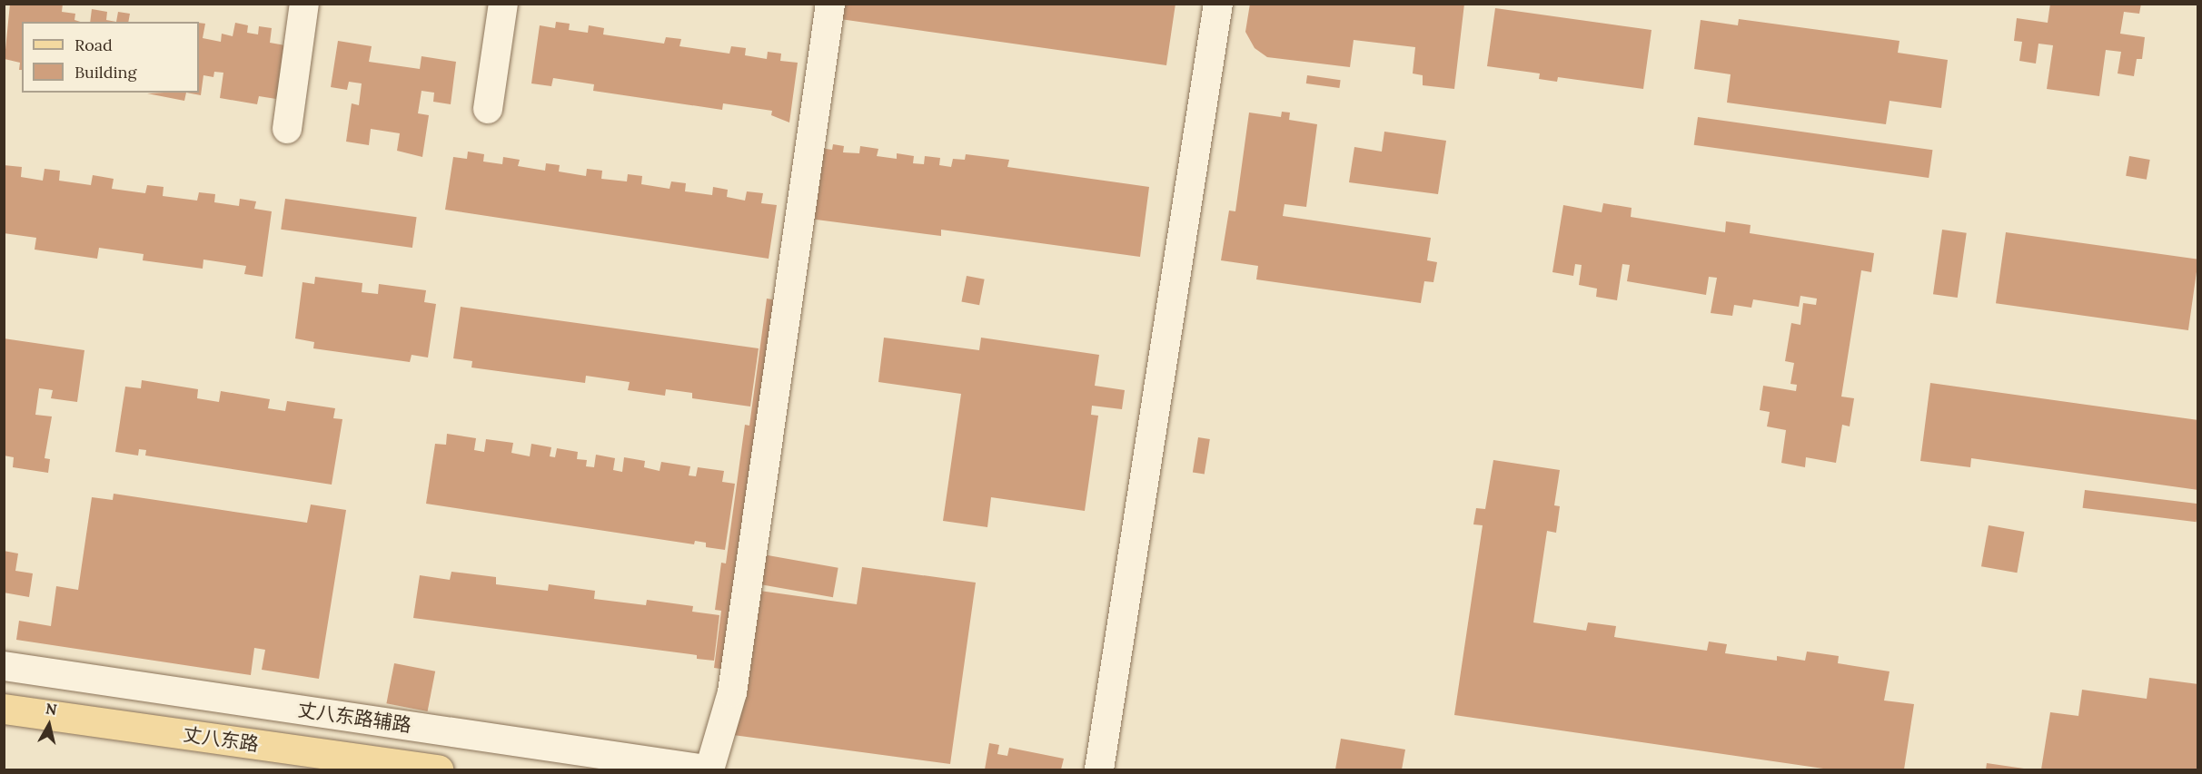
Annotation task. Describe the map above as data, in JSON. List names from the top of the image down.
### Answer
{
  "streets": {
    "main road": ["丈八东路"],
    "street": ["丈八东路辅路"]
  },
  "legend": ["Road", "Building"],
  "north": "top"
}
